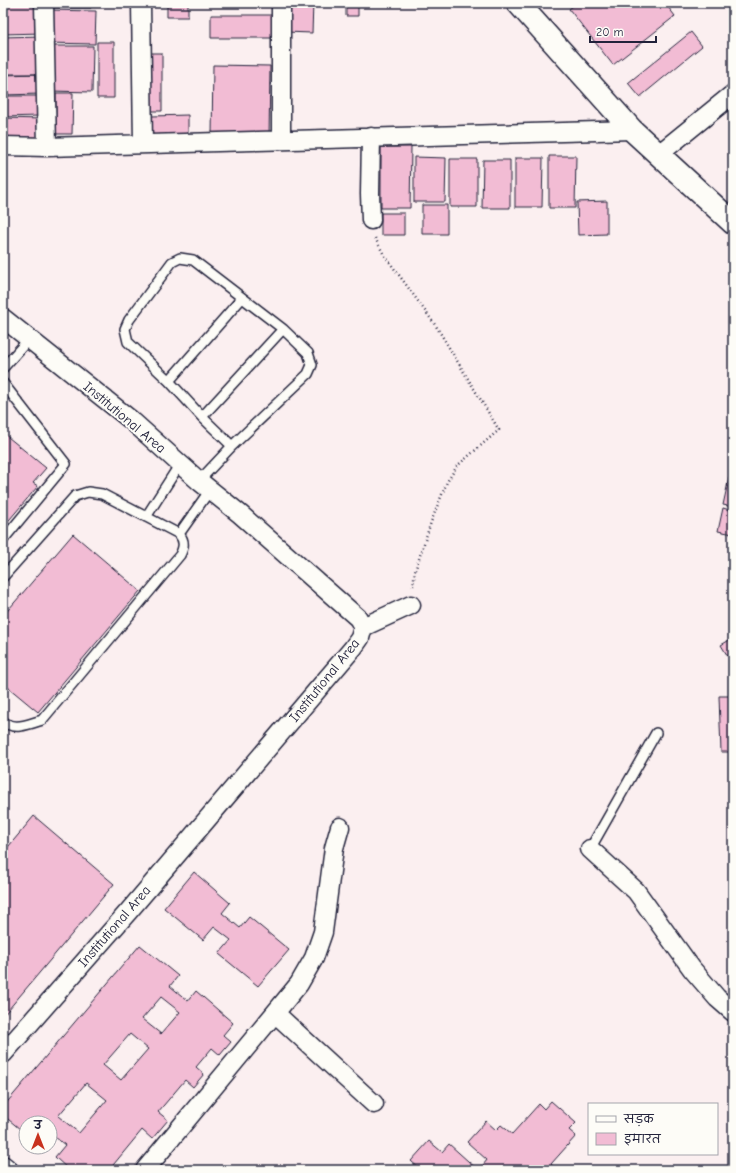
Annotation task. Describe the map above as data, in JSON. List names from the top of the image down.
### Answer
{
  "streets": {
    "street": ["Institutional Area"]
  },
  "legend": ["सड़क", "इमारत"],
  "scale_bar": "20 m",
  "north": "top"
}
